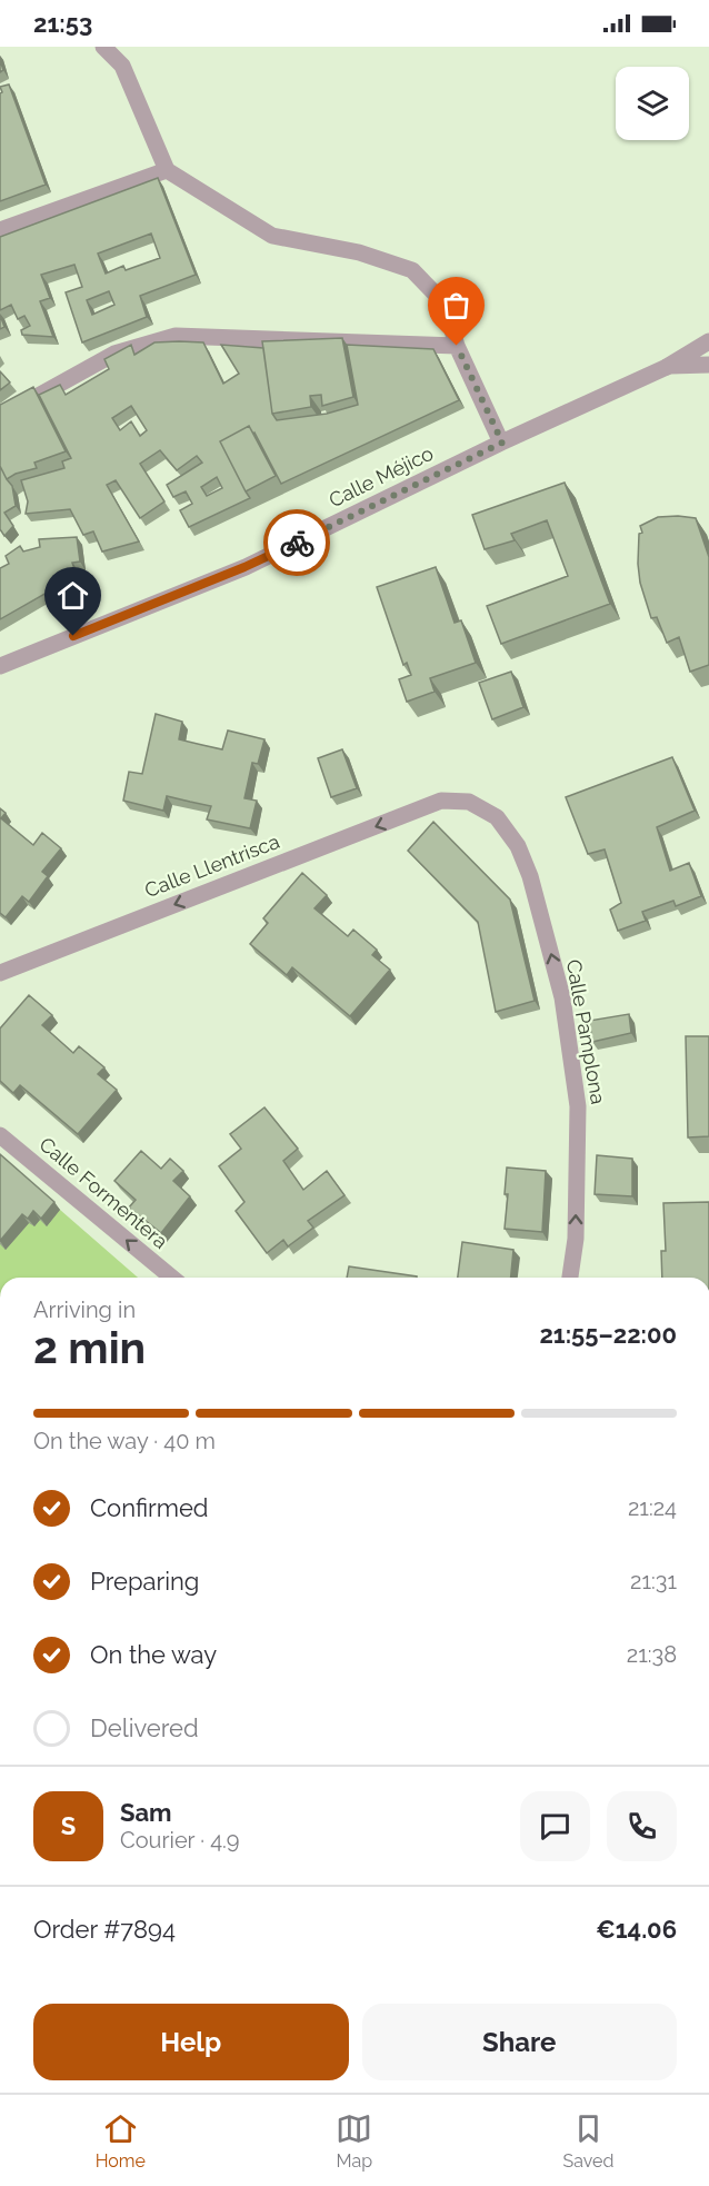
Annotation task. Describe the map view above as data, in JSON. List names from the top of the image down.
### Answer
{
  "streets": {
    "street": [
      "Calle Méjico",
      "Calle Llentrisca",
      "Calle Pamplona",
      "Calle Formentera"
    ]
  },
  "crossings": [
    ["Calle Llentrisca", "Calle Pamplona"]
  ],
  "one_way": ["Calle Llentrisca", "Calle Pamplona", "Calle Formentera"],
  "page": {
    "status": "21:53",
    "heading": ["2 min", "Arriving in", "21:55–22:00"],
    "panel": [
      "Sam",
      "Courier · 4.9",
      "Order #7894",
      "€14.06"
    ],
    "bar": "On the way · 40 m",
    "list": [
      ["Confirmed", "21:24"],
      ["Preparing", "21:31"],
      ["On the way", "21:38"],
      "Delivered"
    ],
    "round": "S",
    "buttons": ["Help", "Share"],
    "tabs": ["Home", "Map", "Saved"]
  }
}
